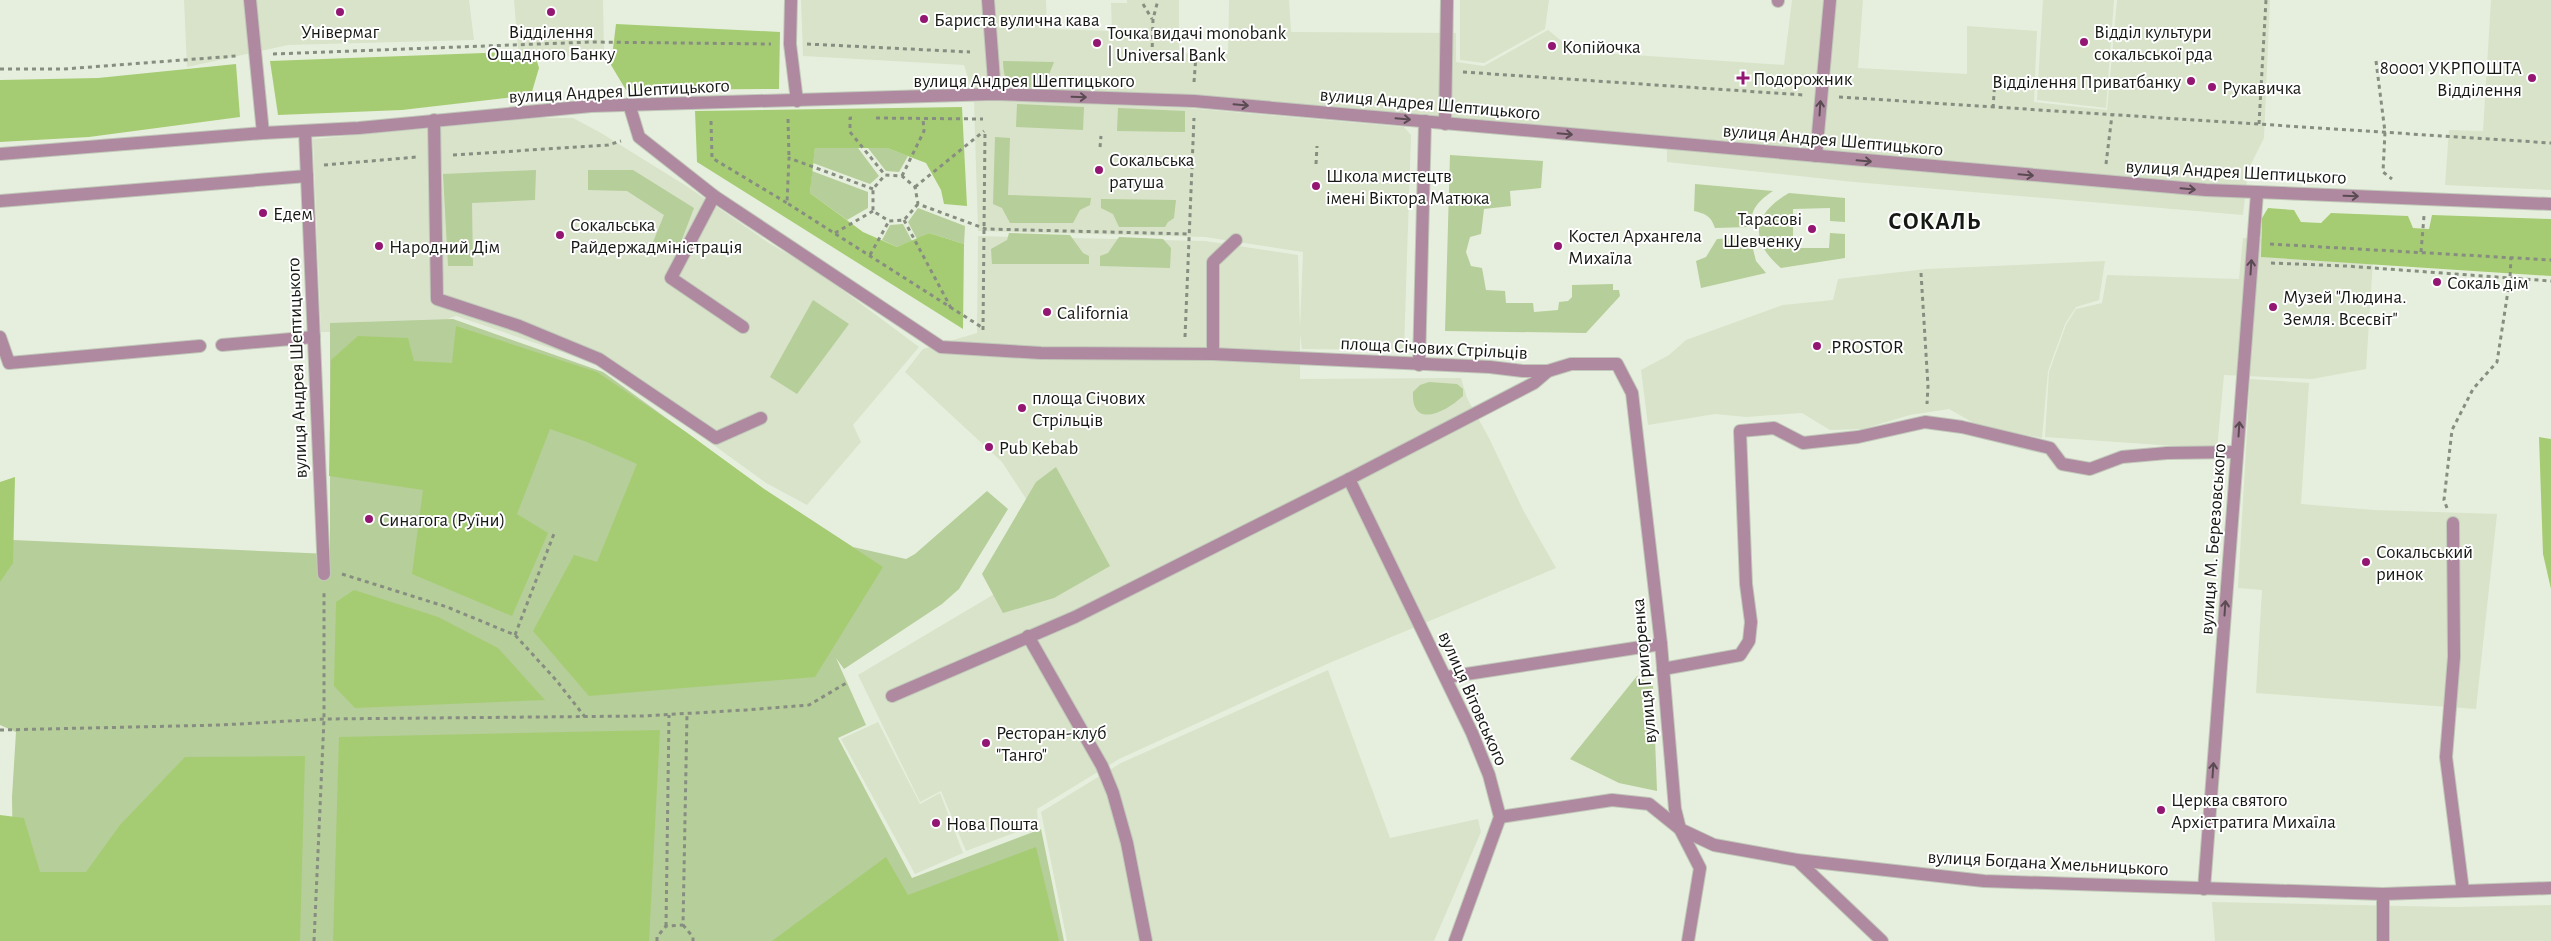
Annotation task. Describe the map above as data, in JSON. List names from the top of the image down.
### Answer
{
  "streets": {
    "street": [
      "вулиця Андрея Шептицького",
      "площа Січових Стрільців",
      "вулиця М. Березовського",
      "вулиця Григоренка",
      "вулиця Вітовського",
      "вулиця Богдана Хмельницького"
    ]
  },
  "crossings": [
    ["вулиця Андрея Шептицького", "вулиця М. Березовського"],
    ["площа Січових Стрільців", "вулиця Григоренка"],
    ["площа Січових Стрільців", "вулиця Вітовського"],
    ["вулиця М. Березовського", "вулиця Богдана Хмельницького"],
    ["вулиця Григоренка", "вулиця Богдана Хмельницького"],
    ["вулиця Вітовського", "вулиця Богдана Хмельницького"]
  ],
  "one_way": ["вулиця Андрея Шептицького", "вулиця М. Березовського"],
  "districts": ["СОКАЛЬ"],
  "places": {
    "other": [
      "Універмаг",
      "Відділення Ощадного Банку",
      "Бариста вулична кава",
      "Відділ культури сокальської рда",
      "Точка видачі monobank | Universal Bank",
      "Копійочка",
      "80001 УКРПОШТА Відділення",
      "Відділення Приватбанку",
      "Рукавичка",
      "Сокальська ратуша",
      "Школа мистецтв імені Віктора Матюка",
      "Едем",
      "Тарасові Шевченку",
      "Сокальська Райдержадміністрація",
      "Народний Дім",
      "Костел Архангела Михаїла",
      "Сокаль дім",
      "Музей \"Людина. Земля. Всесвіт\"",
      "California",
      ".PROSTOR",
      "площа Січових Стрільців",
      "Pub Kebab",
      "Синагога (Руїни)",
      "Сокальський ринок",
      "Ресторан-клуб \"Танго\"",
      "Церква святого Архістратига Михаїла",
      "Нова Пошта"
    ],
    "health": ["Подорожник"]
  }
}
